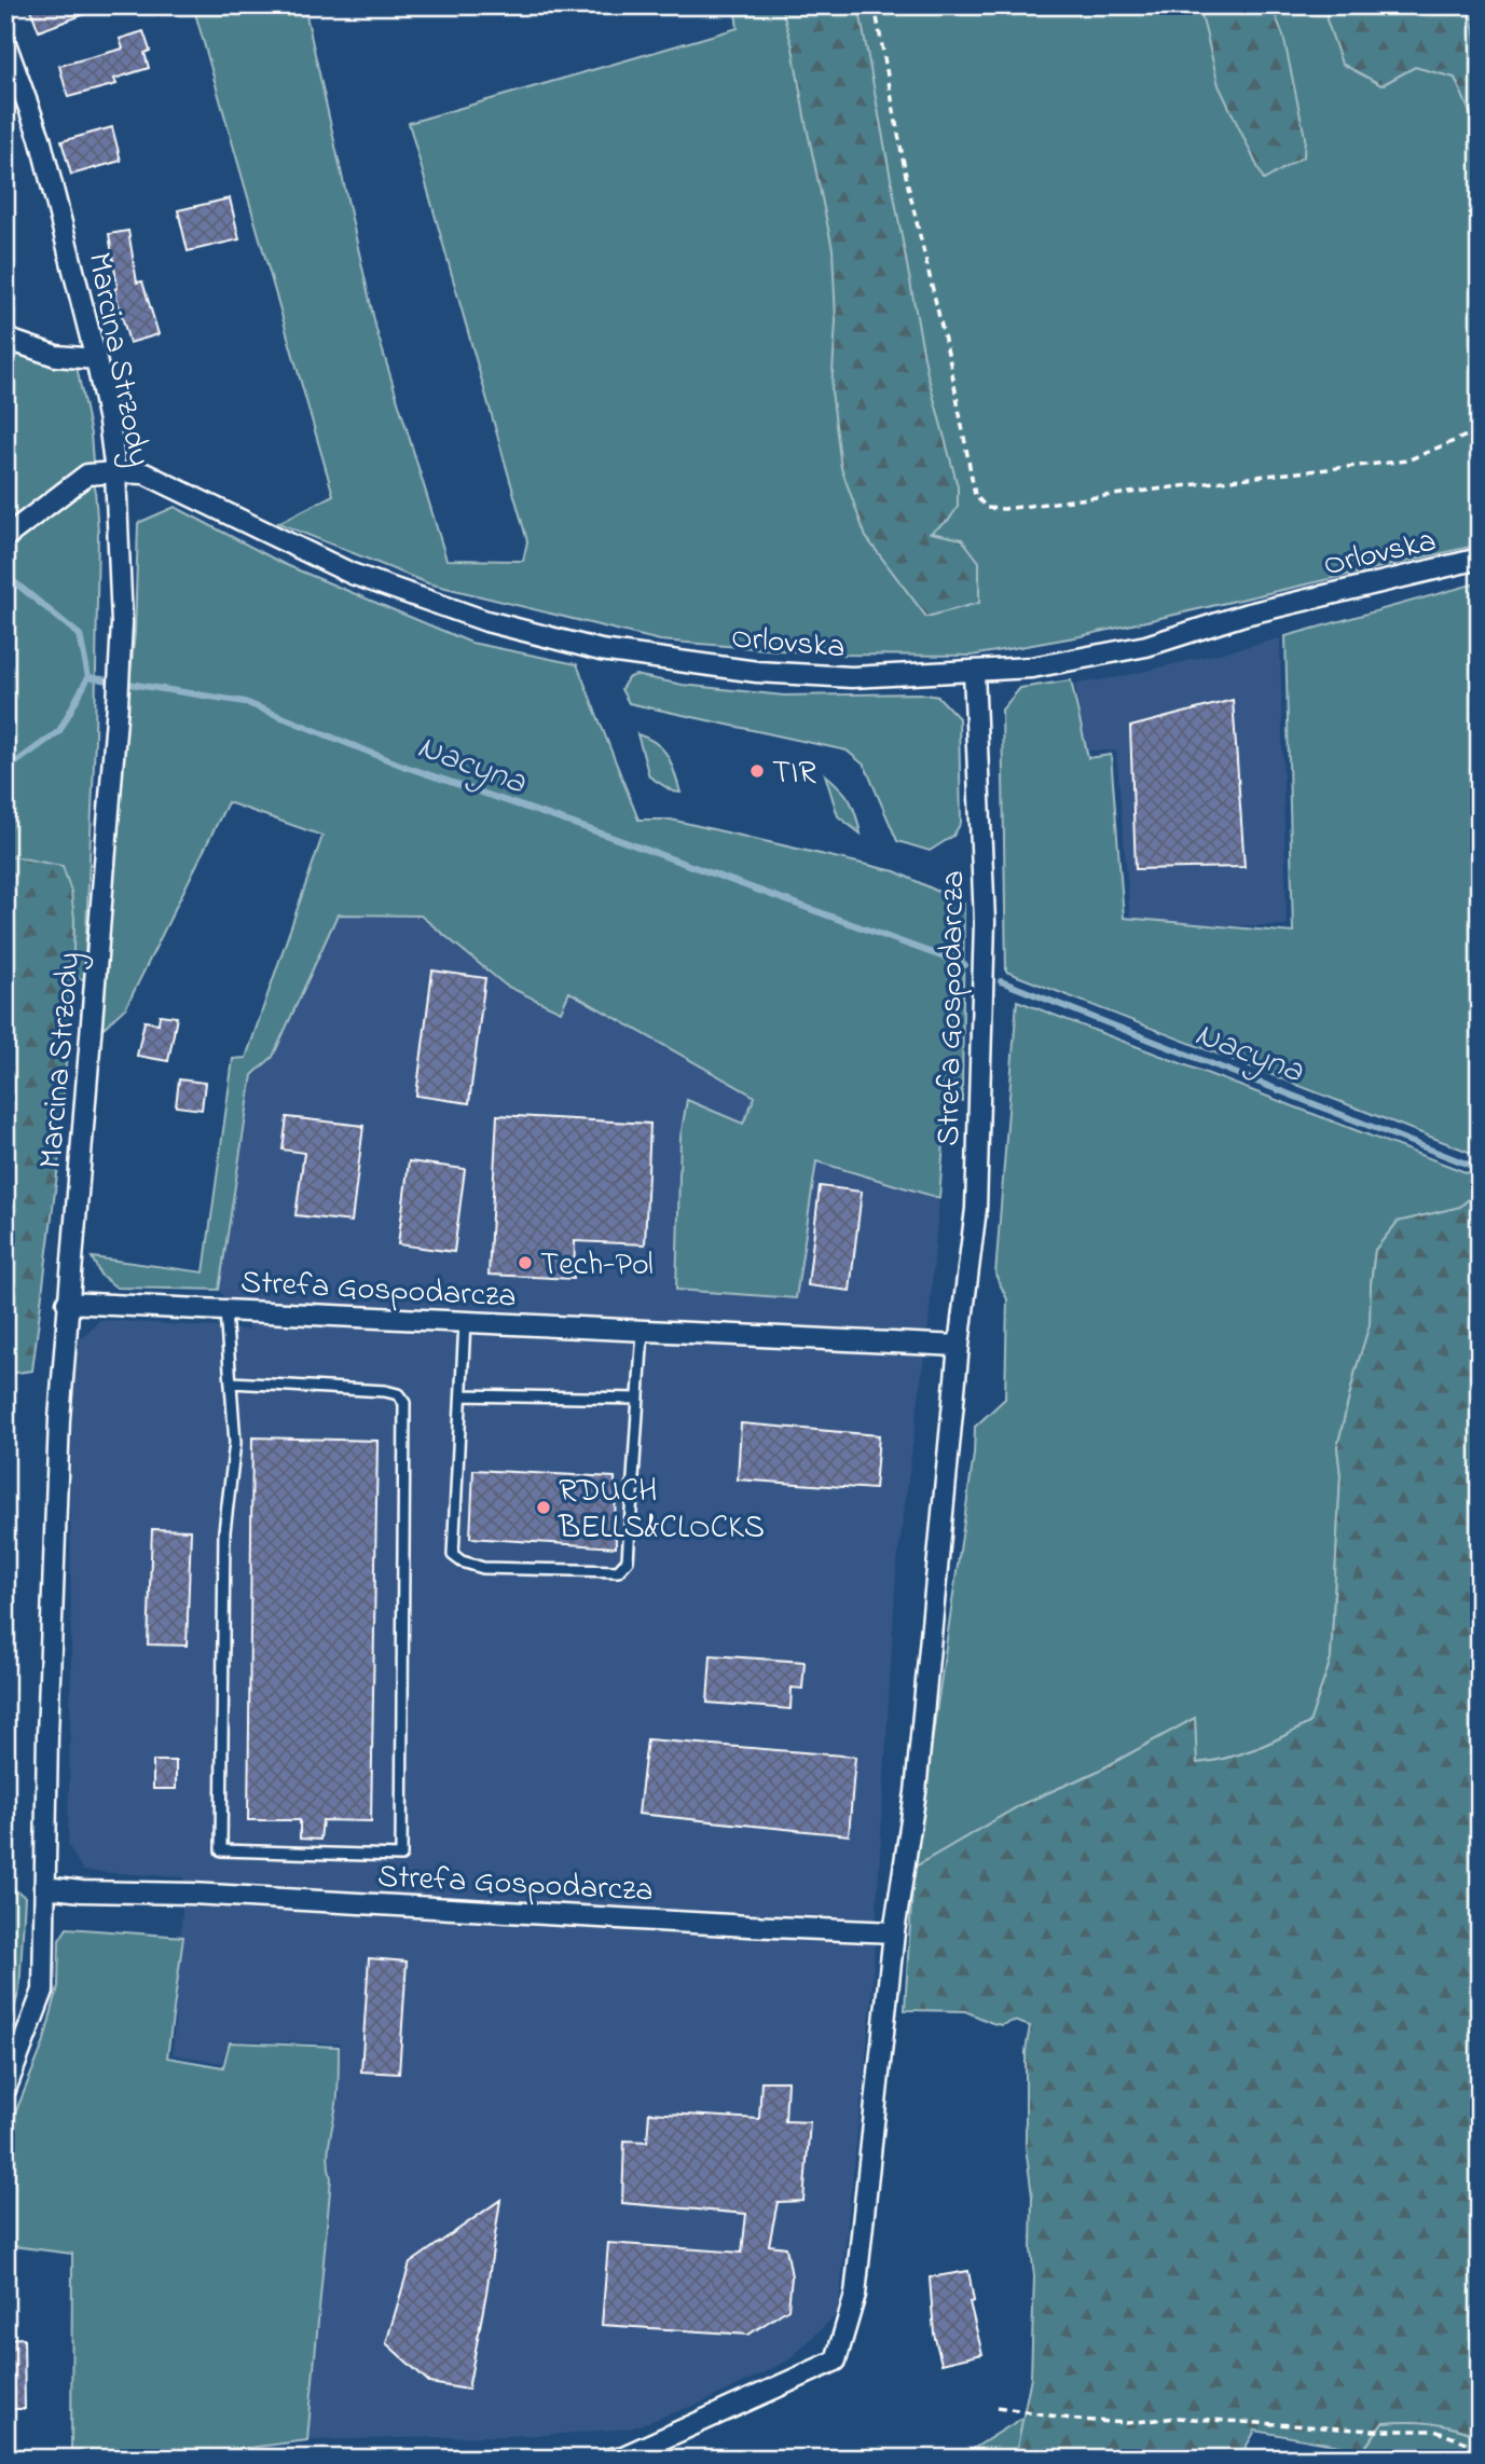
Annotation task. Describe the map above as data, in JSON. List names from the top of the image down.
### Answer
{
  "streets": {
    "street": ["Marcina Strzody", "Orlovska", "Strefa Gospodarcza"]
  },
  "crossings": [
    ["Marcina Strzody", "Orlovska"],
    ["Marcina Strzody", "Strefa Gospodarcza"],
    ["Orlovska", "Strefa Gospodarcza"]
  ],
  "water": ["Nacyna"],
  "places": ["TIR", "Tech-Pol", "RDUCH BELLS&CLOCKS"]
}
